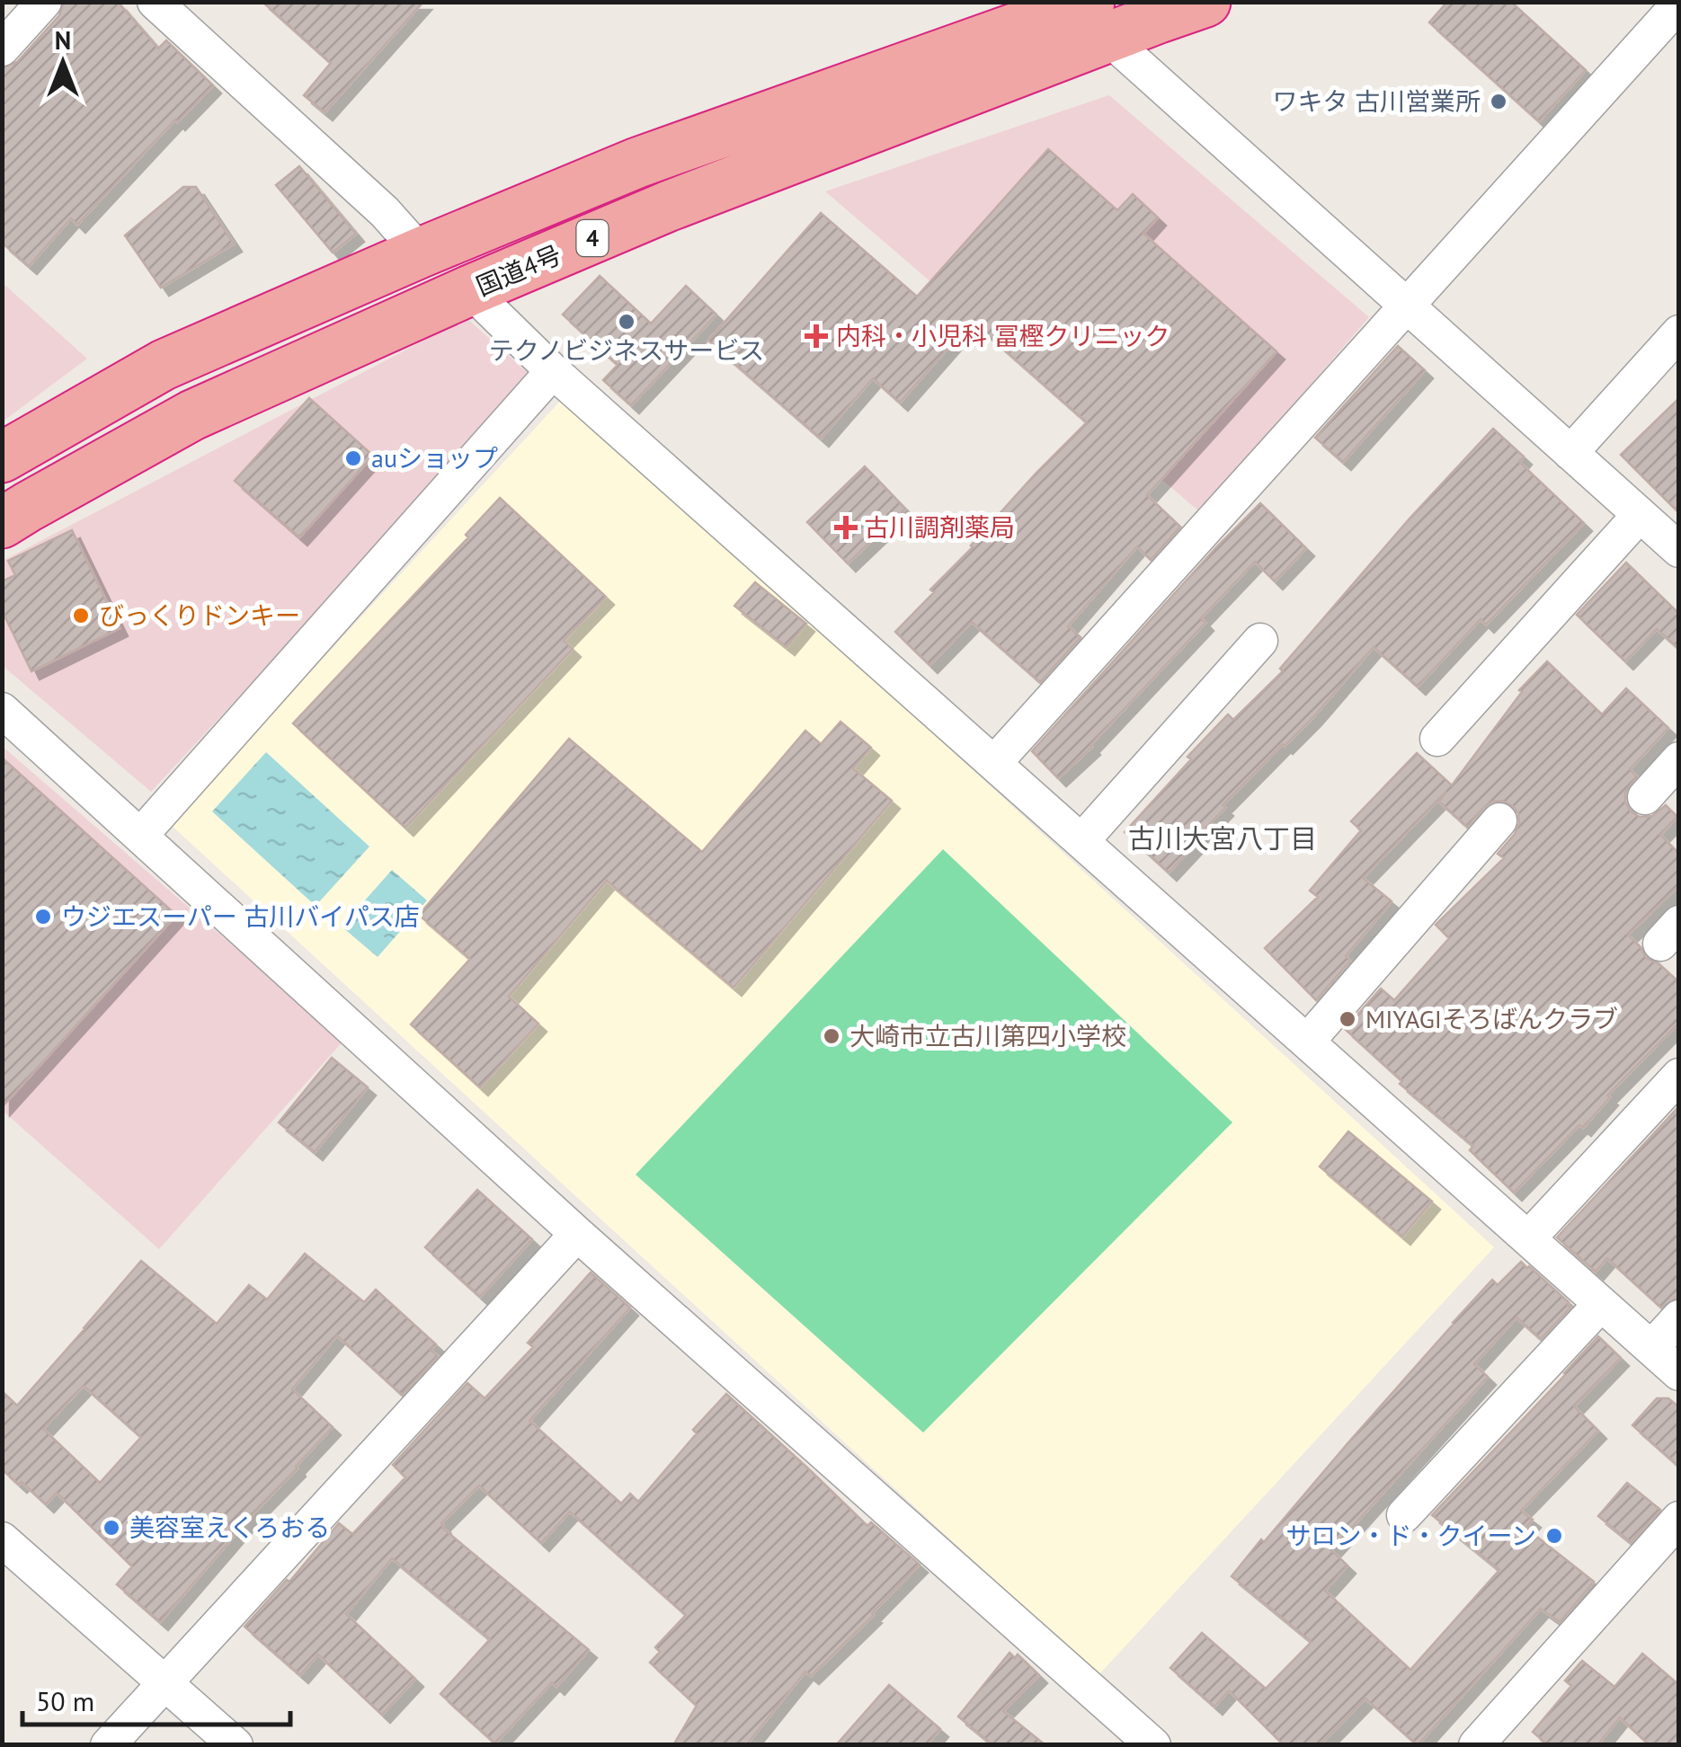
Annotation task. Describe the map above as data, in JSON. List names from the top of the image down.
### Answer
{
  "streets": {
    "highway": ["4", "国道4号"]
  },
  "districts": ["古川大宮八丁目"],
  "places": {
    "other": [
      "ワキタ 古川営業所",
      "テクノビジネスサービス",
      "auショップ",
      "びっくりドンキー",
      "ウジエスーパー 古川バイパス店",
      "MIYAGIそろばんクラブ",
      "大崎市立古川第四小学校",
      "美容室えくろおる",
      "サロン・ド・クイーン"
    ],
    "health": ["内科・小児科 冨樫クリニック", "古川調剤薬局"]
  },
  "scale_bar": "50 m",
  "north": "top"
}
